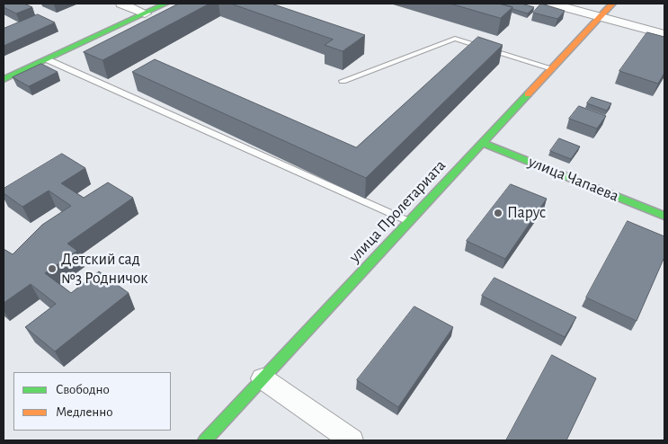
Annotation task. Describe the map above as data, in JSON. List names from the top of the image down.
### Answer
{
  "streets": {
    "street": ["улица Чапаева", "улица Пролетариата"]
  },
  "crossings": [
    ["улица Чапаева", "улица Пролетариата"]
  ],
  "places": ["Парус", "Детский сад №3 Родничок"],
  "legend": ["Свободно", "Медленно"]
}
